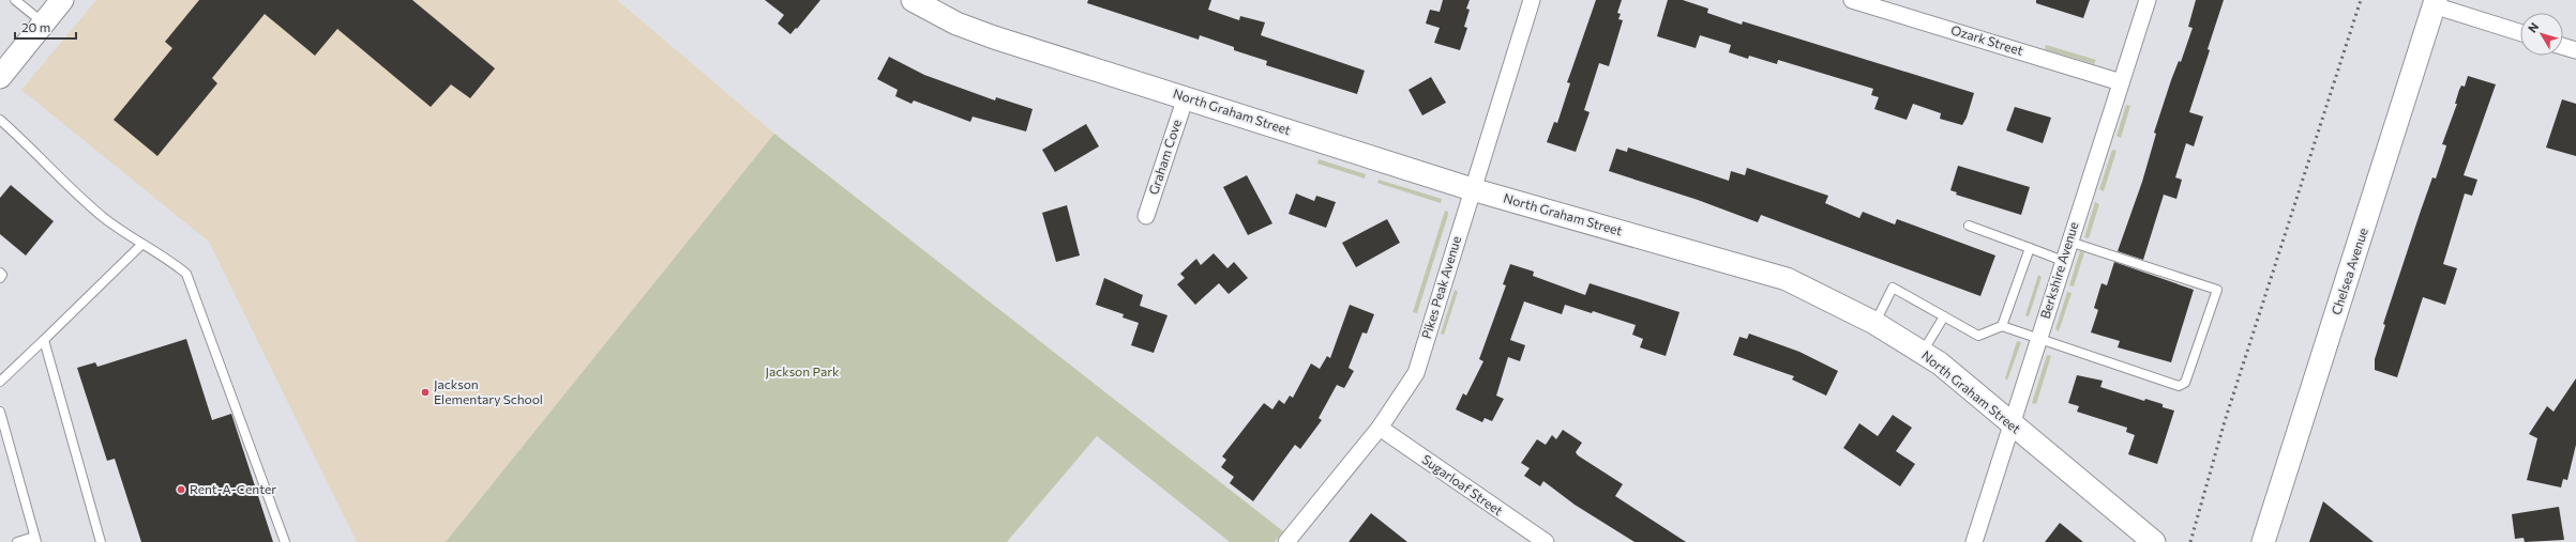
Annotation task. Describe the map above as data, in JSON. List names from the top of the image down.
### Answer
{
  "streets": {
    "main road": ["North Graham Street", "Chelsea Avenue"],
    "street": [
      "Ozark Street",
      "Graham Cove",
      "Berkshire Avenue",
      "Pikes Peak Avenue",
      "Sugarloaf Street"
    ]
  },
  "crossings": [
    ["Ozark Street", "Berkshire Avenue"],
    ["North Graham Street", "Graham Cove"],
    ["North Graham Street", "Berkshire Avenue"],
    ["North Graham Street", "Pikes Peak Avenue"],
    ["Pikes Peak Avenue", "Sugarloaf Street"]
  ],
  "parks": ["Jackson Park"],
  "places": ["Jackson Elementary School", "Rent-A-Center"],
  "scale_bar": "20 m",
  "north": "top left"
}
